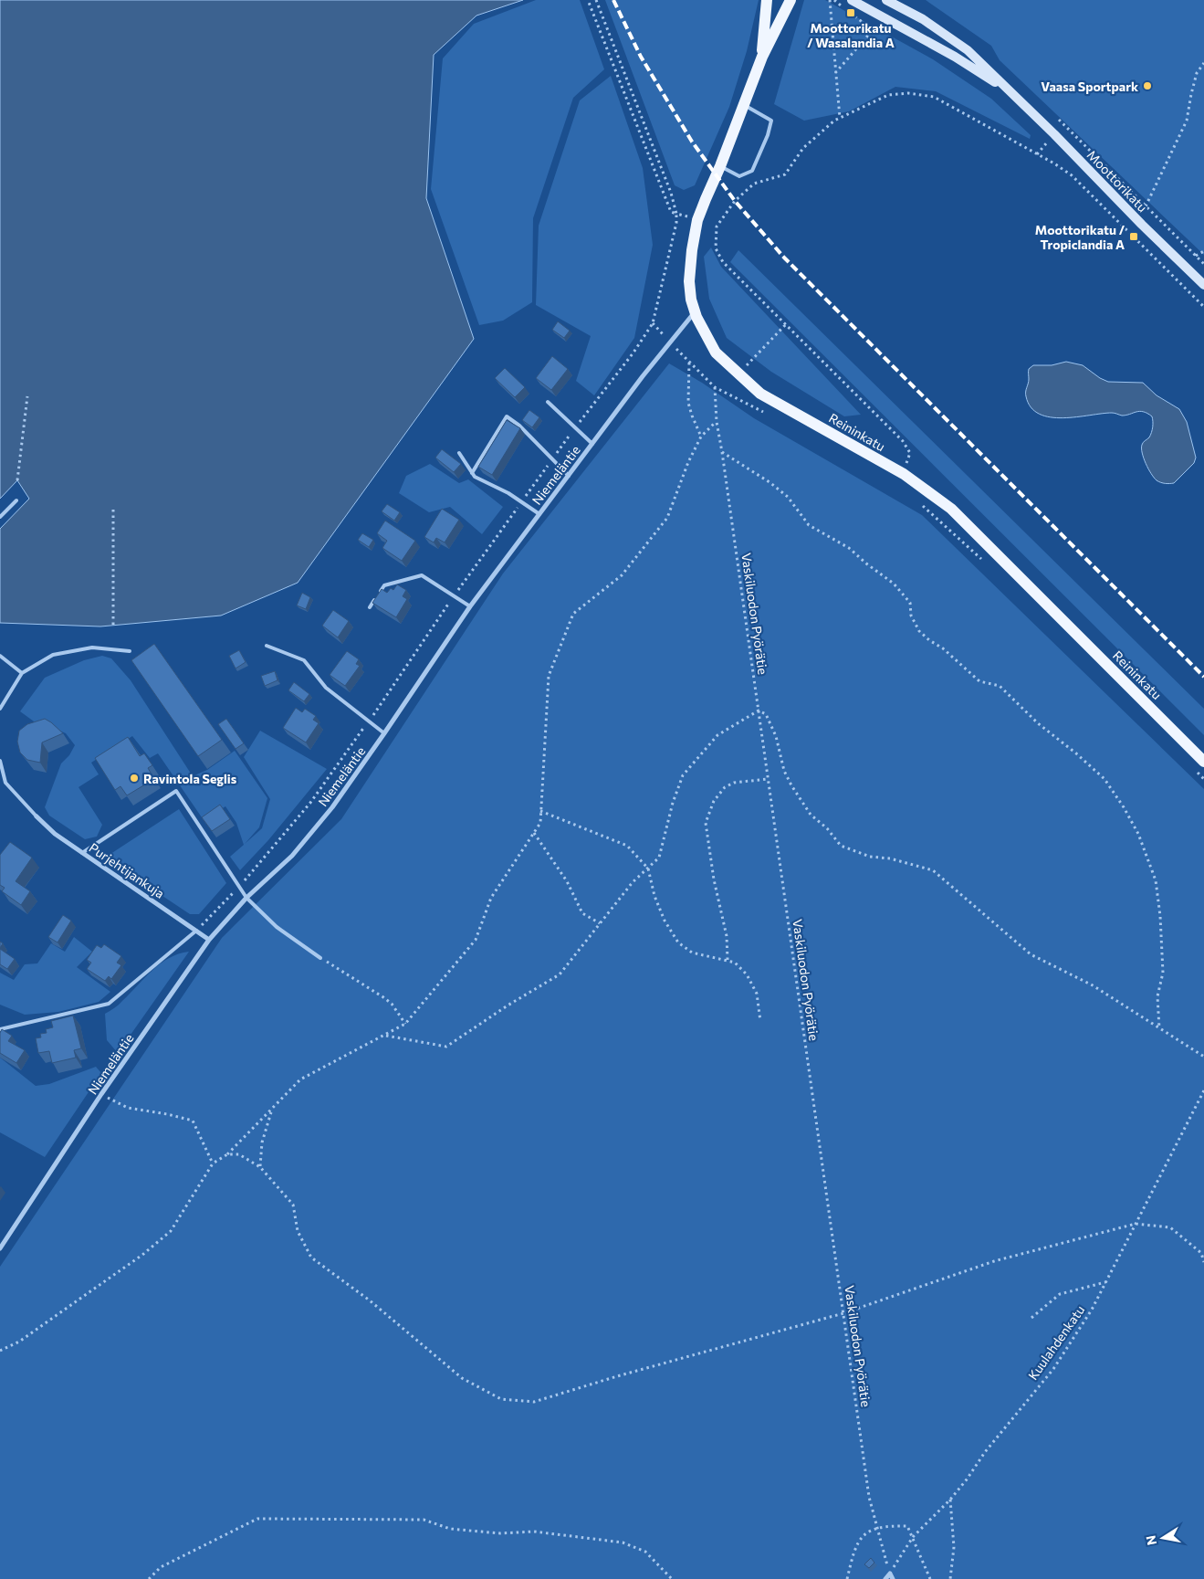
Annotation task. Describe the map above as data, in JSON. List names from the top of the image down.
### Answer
{
  "streets": {
    "main road": ["Moottorikatu", "Reininkatu"],
    "street": ["Niemeläntie", "Purjehtijankuja"],
    "path": ["Vaskiluodon Pyörätie", "Kuulahdenkatu"]
  },
  "crossings": [
    ["Reininkatu", "Niemeläntie"],
    ["Niemeläntie", "Purjehtijankuja"],
    ["Vaskiluodon Pyörätie", "Kuulahdenkatu"]
  ],
  "places": {
    "transit": ["Moottorikatu / Wasalandia A", "Moottorikatu / Tropiclandia A"],
    "other": ["Vaasa Sportpark", "Ravintola Seglis"]
  },
  "north": "left"
}
